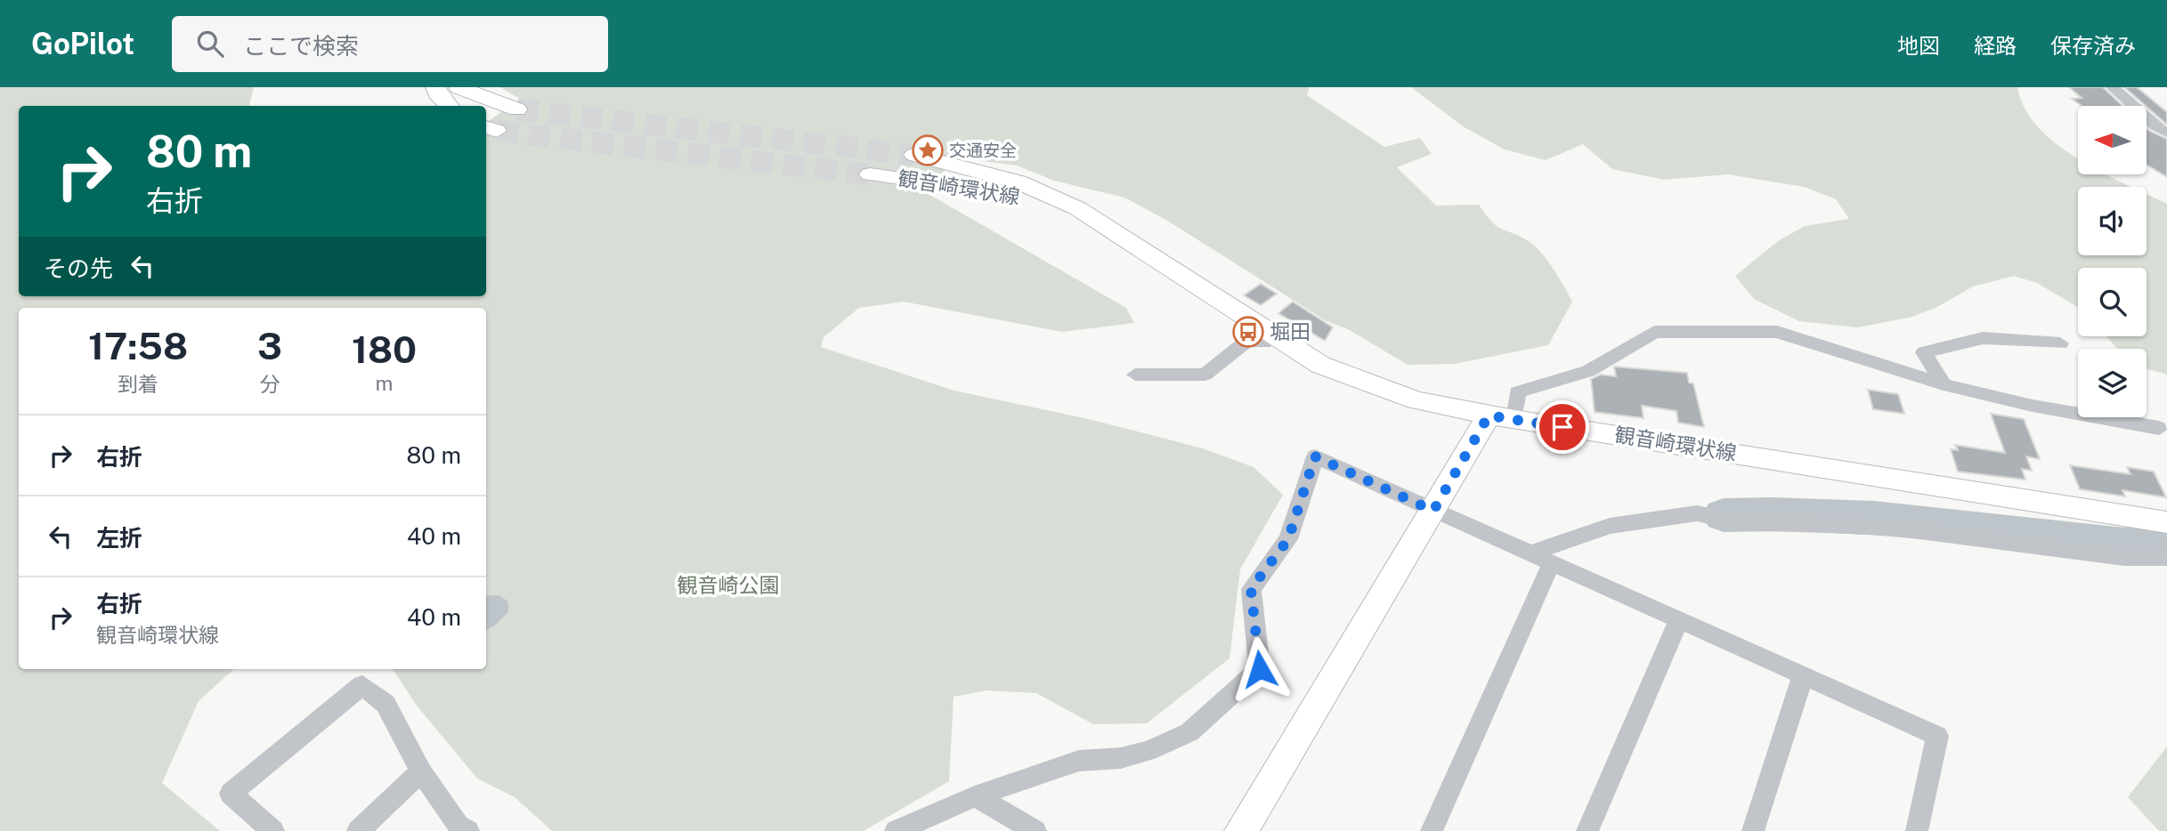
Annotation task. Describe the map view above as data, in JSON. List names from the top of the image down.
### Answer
{
  "streets": {
    "main road": ["観音崎環状線"]
  },
  "parks": ["観音崎公園"],
  "places": {
    "place": ["交通安全"],
    "bus stop": ["堀田"]
  },
  "north": "left",
  "page": {
    "header": "GoPilot",
    "search": "ここで検索",
    "nav": ["地図", "経路", "保存済み"],
    "turn": ["80 m", "右折"],
    "then": "その先",
    "eta": [
      "17:58",
      "到着",
      "3",
      "分",
      "180",
      "m"
    ],
    "list": [
      {
        "name": "右折",
        "value": "80 m"
      },
      {
        "name": "左折",
        "value": "40 m"
      },
      {
        "name": "右折",
        "note": "観音崎環状線",
        "value": "40 m"
      }
    ]
  }
}
